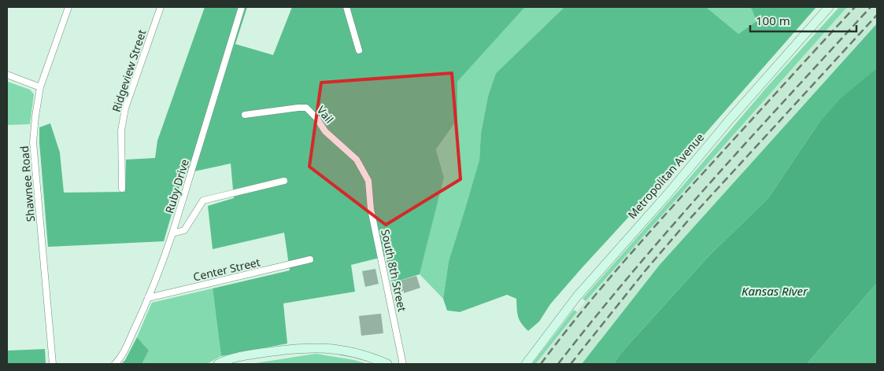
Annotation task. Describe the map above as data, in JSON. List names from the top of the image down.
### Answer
{
  "streets": {
    "main road": ["Metropolitan Avenue"],
    "street": [
      "Ridgeview Street",
      "Vail",
      "Shawnee Road",
      "Ruby Drive",
      "Center Street",
      "South 8th Street"
    ]
  },
  "crossings": [
    ["Vail", "South 8th Street"],
    ["Ruby Drive", "Center Street"]
  ],
  "water": ["Kansas River"],
  "scale_bar": "100 m"
}
